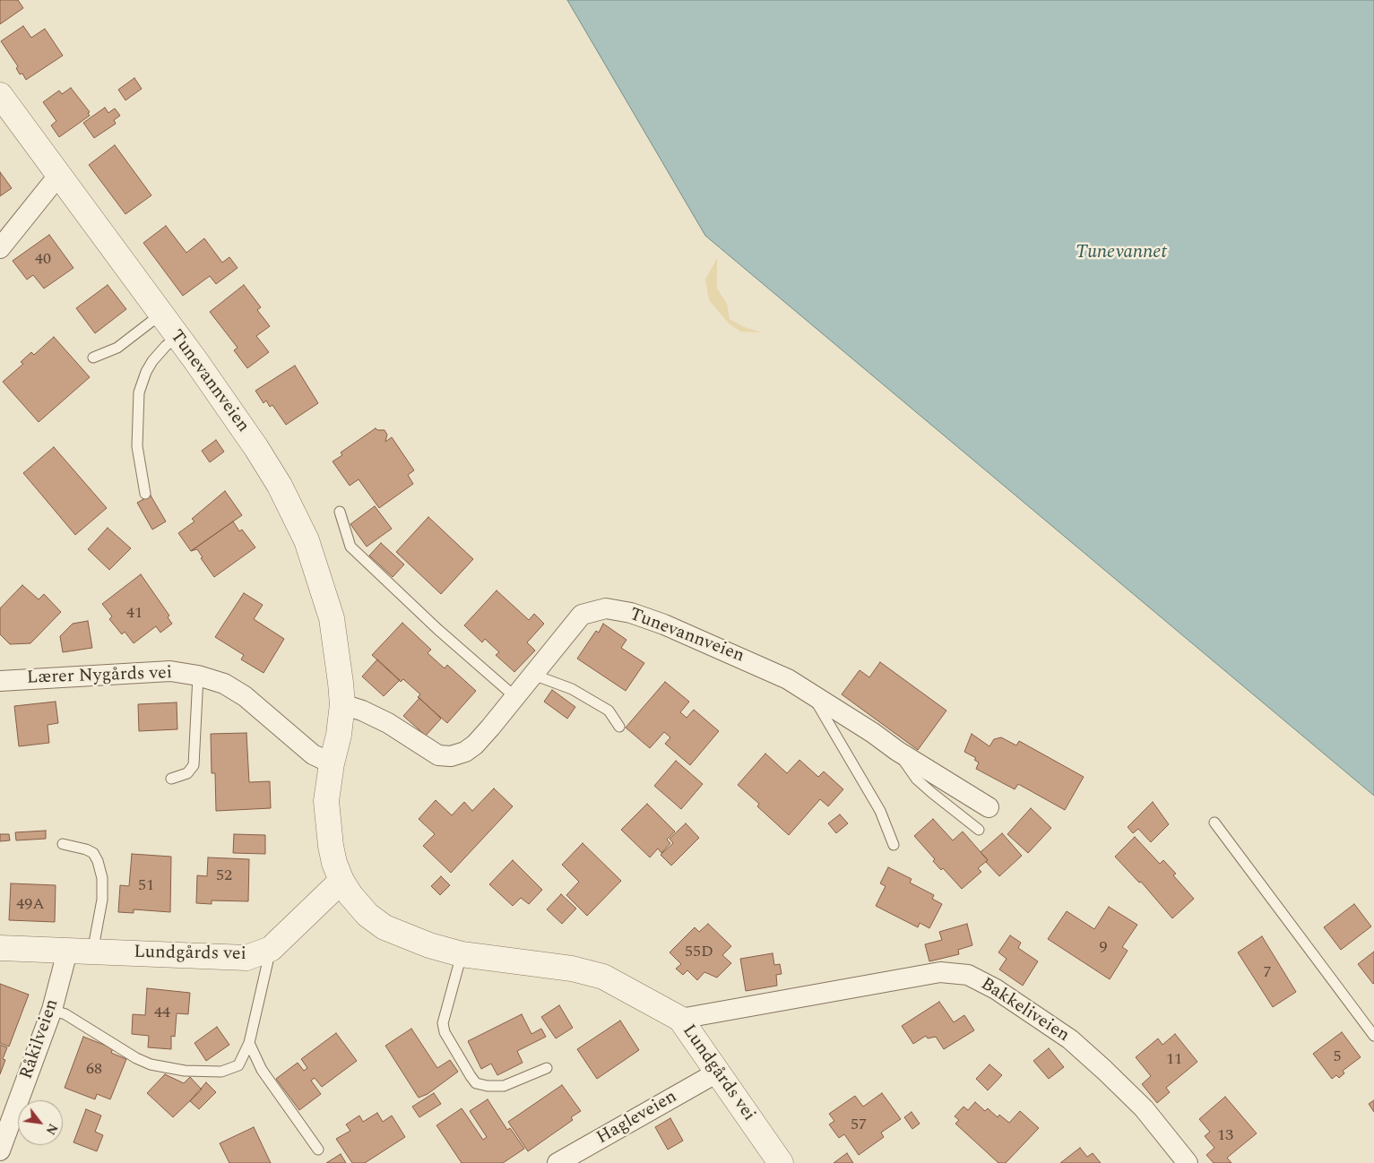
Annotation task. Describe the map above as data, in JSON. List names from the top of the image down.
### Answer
{
  "streets": {
    "street": [
      "Tunevannveien",
      "Lærer Nygårds vei",
      "Lundgårds vei",
      "Bakkeliveien",
      "Råkilveien",
      "Hagleveien"
    ]
  },
  "crossings": [
    ["Tunevannveien", "Lærer Nygårds vei"],
    ["Tunevannveien", "Lundgårds vei"],
    ["Lundgårds vei", "Bakkeliveien"],
    ["Lundgårds vei", "Råkilveien"],
    ["Lundgårds vei", "Hagleveien"]
  ],
  "water": ["Tunevannet"],
  "house_numbers": [
    "40",
    "41",
    "52",
    "51",
    "49A",
    "9",
    "55D",
    "7",
    "44",
    "5",
    "11",
    "68",
    "57",
    "13"
  ],
  "north": "bottom right"
}
